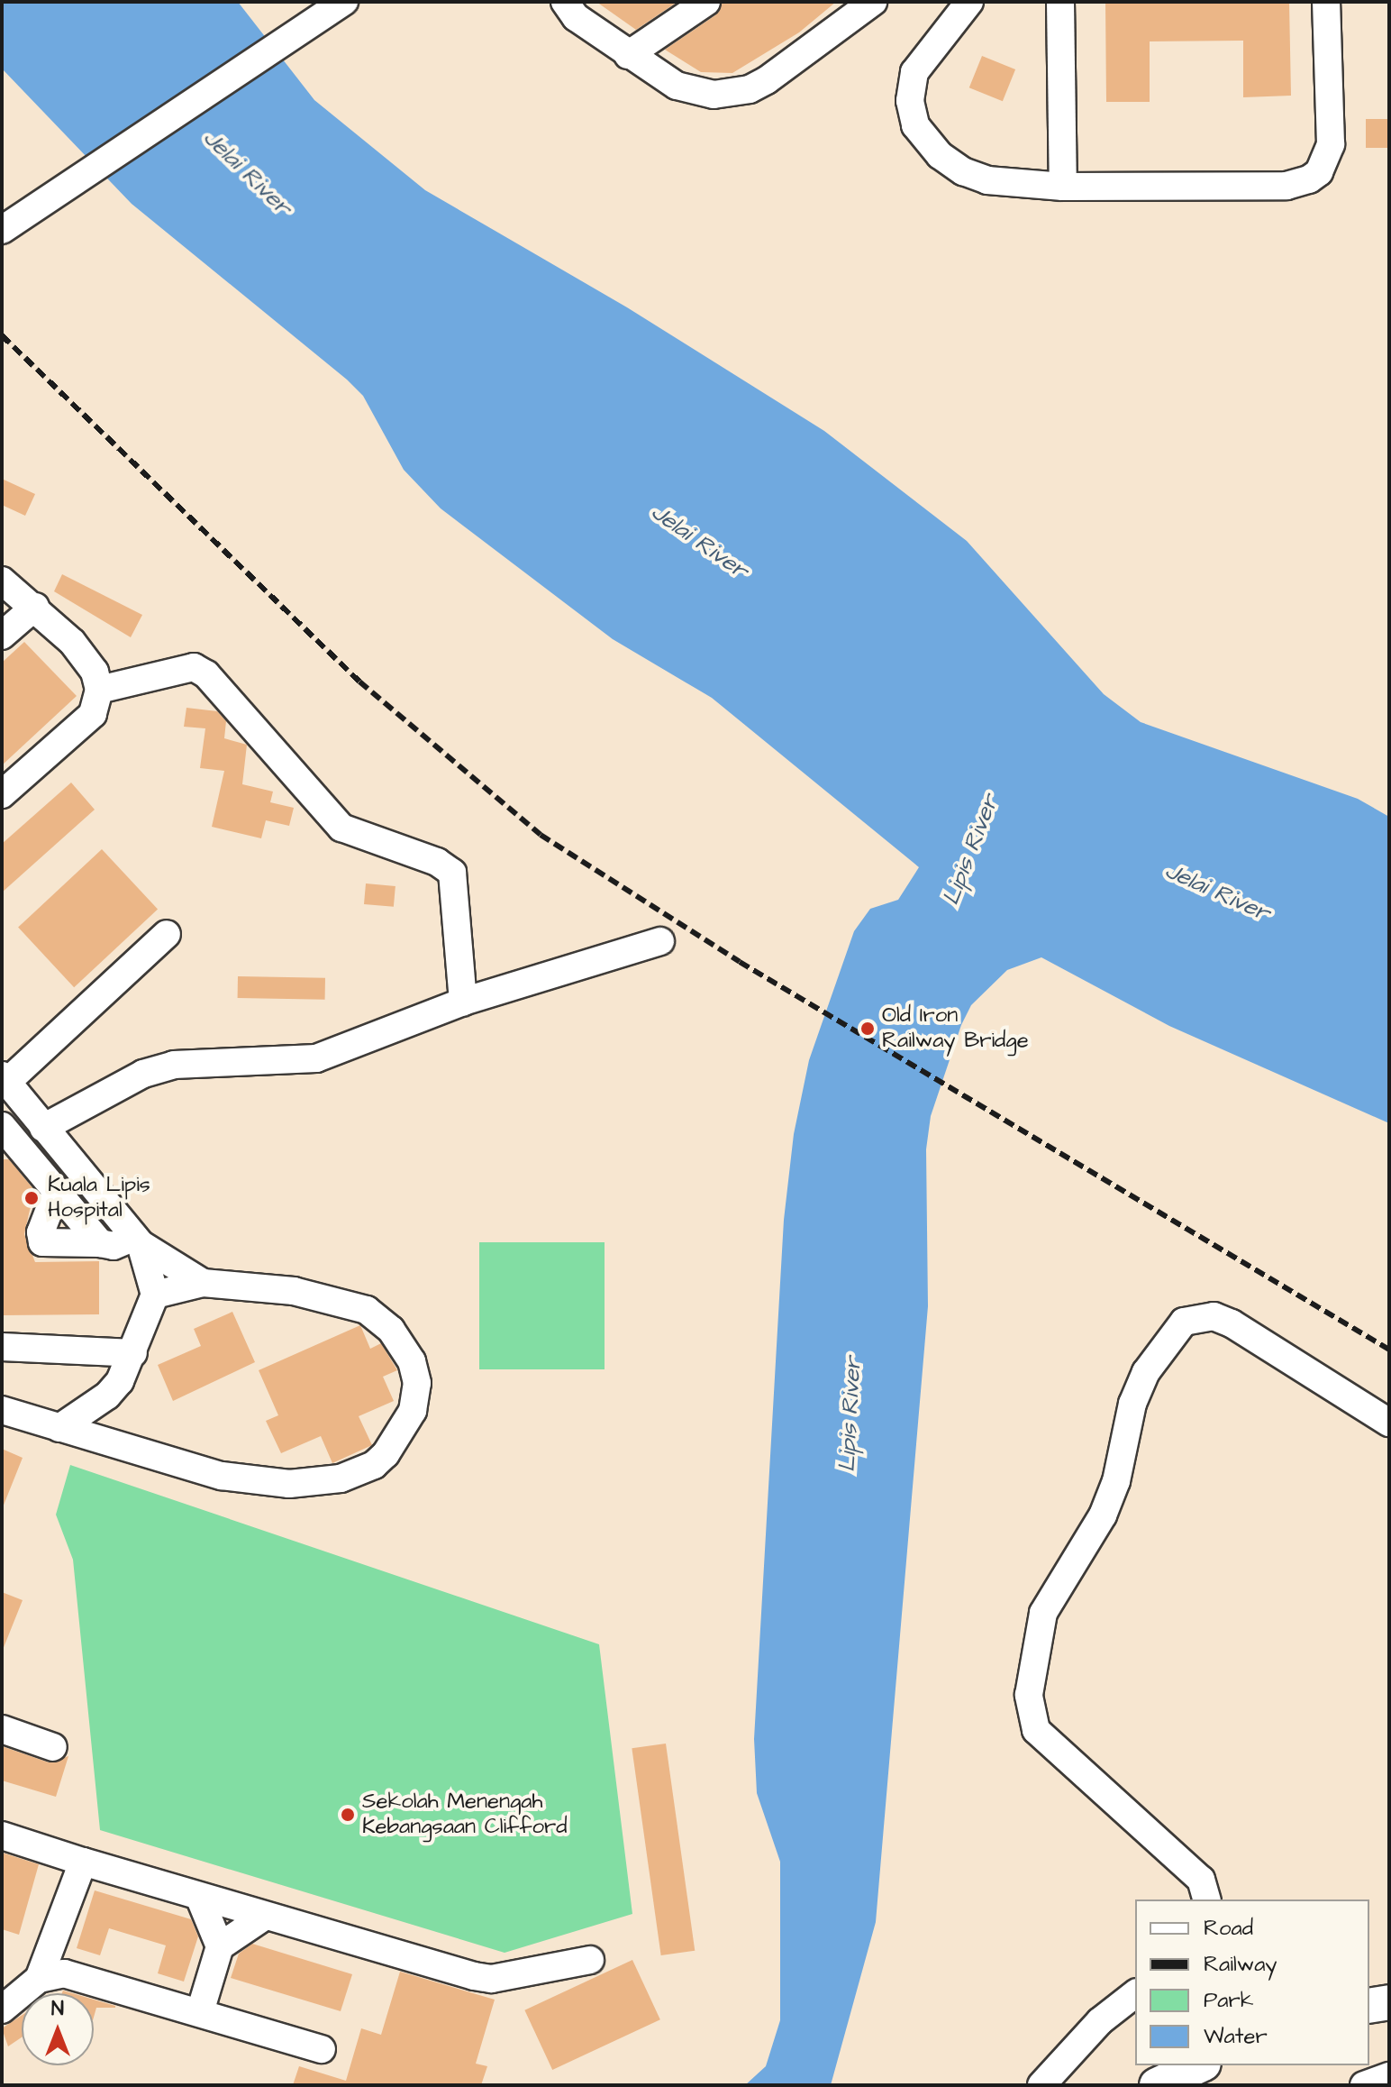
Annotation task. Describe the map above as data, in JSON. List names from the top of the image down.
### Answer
{
  "water": ["Jelai River", "Lipis River"],
  "places": ["Old Iron Railway Bridge", "Kuala Lipis Hospital", "Sekolah Menengah Kebangsaan Clifford"],
  "legend": [
    "Road",
    "Railway",
    "Park",
    "Water"
  ],
  "north": "top"
}
